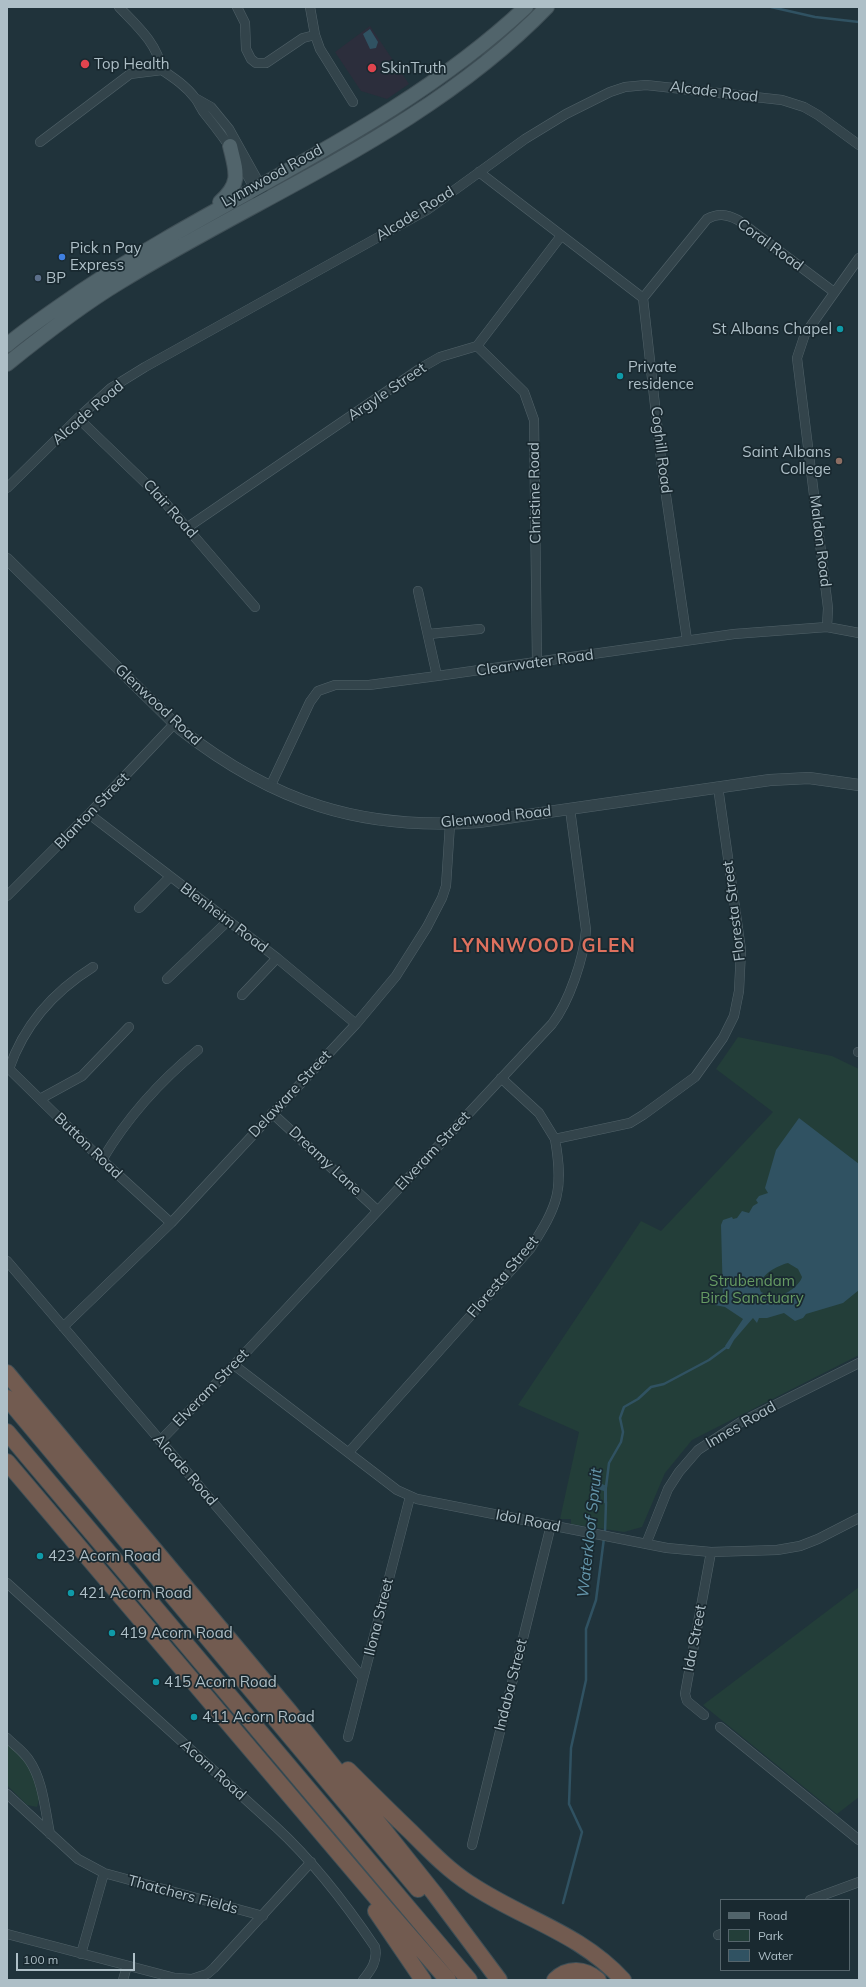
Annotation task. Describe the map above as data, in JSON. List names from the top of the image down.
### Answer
{
  "streets": {
    "main road": ["Lynnwood Road"],
    "street": [
      "Alcade Road",
      "Coral Road",
      "Argyle Street",
      "Coghill Road",
      "Christine Road",
      "Clair Road",
      "Maldon Road",
      "Clearwater Road",
      "Glenwood Road",
      "Blanton Street",
      "Floresta Street",
      "Blenheim Road",
      "Delaware Street",
      "Button Road",
      "Elveram Street",
      "Dreamy Lane",
      "Innes Road",
      "Idol Road",
      "Ilona Street",
      "Ida Street",
      "Indaba Street",
      "Acorn Road",
      "Thatchers Fields"
    ]
  },
  "crossings": [
    ["Alcade Road", "Clair Road"],
    ["Alcade Road", "Delaware Street"],
    ["Alcade Road", "Elveram Street"],
    ["Alcade Road", "Ilona Street"],
    ["Coral Road", "Coghill Road"],
    ["Coral Road", "Maldon Road"],
    ["Argyle Street", "Christine Road"],
    ["Argyle Street", "Clair Road"],
    ["Coghill Road", "Clearwater Road"],
    ["Christine Road", "Clearwater Road"],
    ["Maldon Road", "Clearwater Road"],
    ["Clearwater Road", "Glenwood Road"],
    ["Glenwood Road", "Blanton Street"],
    ["Glenwood Road", "Floresta Street"],
    ["Glenwood Road", "Delaware Street"],
    ["Glenwood Road", "Elveram Street"],
    ["Blanton Street", "Blenheim Road"],
    ["Floresta Street", "Idol Road"],
    ["Blenheim Road", "Delaware Street"],
    ["Delaware Street", "Button Road"],
    ["Delaware Street", "Dreamy Lane"],
    ["Elveram Street", "Dreamy Lane"],
    ["Elveram Street", "Idol Road"],
    ["Innes Road", "Idol Road"],
    ["Idol Road", "Ilona Street"],
    ["Idol Road", "Ida Street"],
    ["Idol Road", "Indaba Street"],
    ["Acorn Road", "Thatchers Fields"]
  ],
  "districts": ["LYNNWOOD GLEN"],
  "water": ["Waterkloof Spruit"],
  "parks": ["Strubendam Bird Sanctuary"],
  "places": [
    "Top Health",
    "SkinTruth",
    "Pick n Pay Express",
    "BP",
    "St Albans Chapel",
    "Private residence",
    "Saint Albans College",
    "423 Acorn Road",
    "421 Acorn Road",
    "419 Acorn Road",
    "415 Acorn Road",
    "411 Acorn Road"
  ],
  "legend": ["Road", "Park", "Water"],
  "scale_bar": "100 m"
}
